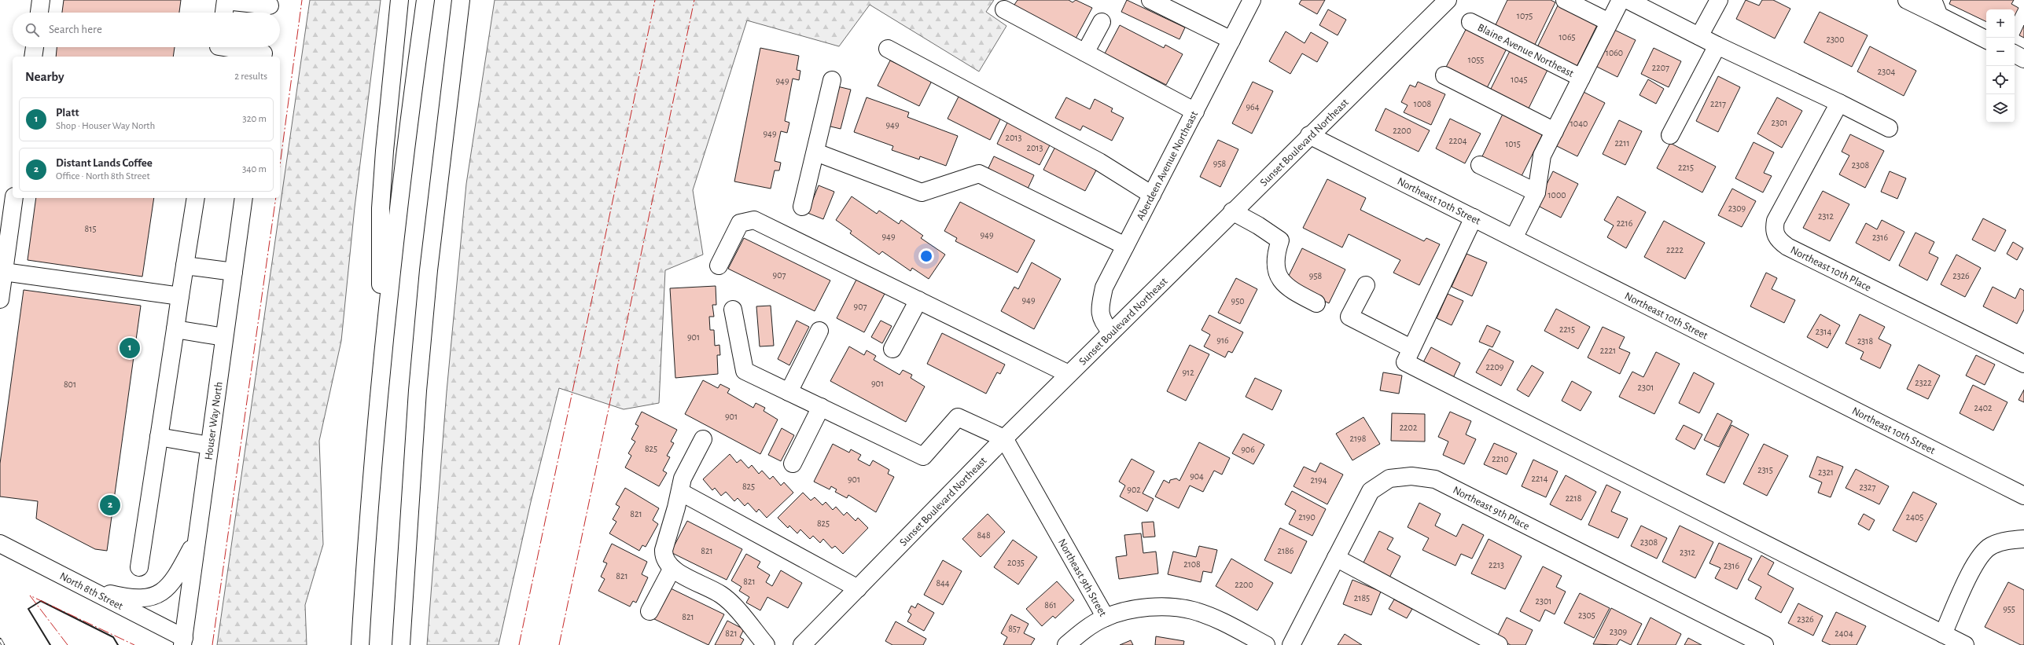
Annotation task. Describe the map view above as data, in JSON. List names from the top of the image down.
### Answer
{
  "streets": {
    "main road": [
      "Blaine Avenue Northeast",
      "Sunset Boulevard Northeast",
      "Aberdeen Avenue Northeast",
      "Northeast 10th Street",
      "Northeast 10th Place",
      "Houser Way North",
      "Northeast 9th Place",
      "Northeast 9th Street",
      "North 8th Street"
    ]
  },
  "crossings": [
    ["Blaine Avenue Northeast", "Northeast 10th Street"],
    ["Sunset Boulevard Northeast", "Aberdeen Avenue Northeast"],
    ["Sunset Boulevard Northeast", "Northeast 10th Street"],
    ["Sunset Boulevard Northeast", "Northeast 9th Street"],
    ["Houser Way North", "North 8th Street"]
  ],
  "house_numbers": [
    "1075",
    "1065",
    "2300",
    "1060",
    "1055",
    "2207",
    "2304",
    "1045",
    "949",
    "1008",
    "2217",
    "964",
    "2301",
    "1040",
    "949",
    "2200",
    "949",
    "2013",
    "2204",
    "2211",
    "1015",
    "2013",
    "958",
    "2308",
    "2215",
    "1000",
    "2309",
    "2312",
    "2216",
    "815",
    "949",
    "949",
    "2316",
    "2222",
    "907",
    "958",
    "2326",
    "949",
    "950",
    "907",
    "2215",
    "2314",
    "901",
    "916",
    "2318",
    "2221",
    "2209",
    "912",
    "2322",
    "901",
    "801",
    "2301",
    "2402",
    "901",
    "2202",
    "2198",
    "825",
    "906",
    "2210",
    "2315",
    "2321",
    "904",
    "2214",
    "901",
    "2194",
    "825",
    "2327",
    "902",
    "2218",
    "821",
    "2190",
    "2405",
    "825",
    "848",
    "2308",
    "821",
    "2186",
    "2312",
    "2035",
    "2108",
    "2213",
    "2316",
    "821",
    "821",
    "844",
    "2200",
    "2185",
    "2301",
    "861",
    "955",
    "2305",
    "821",
    "2326",
    "857",
    "2309",
    "821",
    "2404"
  ],
  "page": {
    "map_buttons": ["+", "−"],
    "search": "Search here",
    "heading": ["Nearby", "2 results"],
    "list": [
      {
        "mark": "1",
        "name": "Platt",
        "note": "Shop · Houser Way North",
        "value": "320 m"
      },
      {
        "mark": "2",
        "name": "Distant Lands Coffee",
        "note": "Office · North 8th Street",
        "value": "340 m"
      }
    ],
    "pins": ["1", "2"]
  }
}
